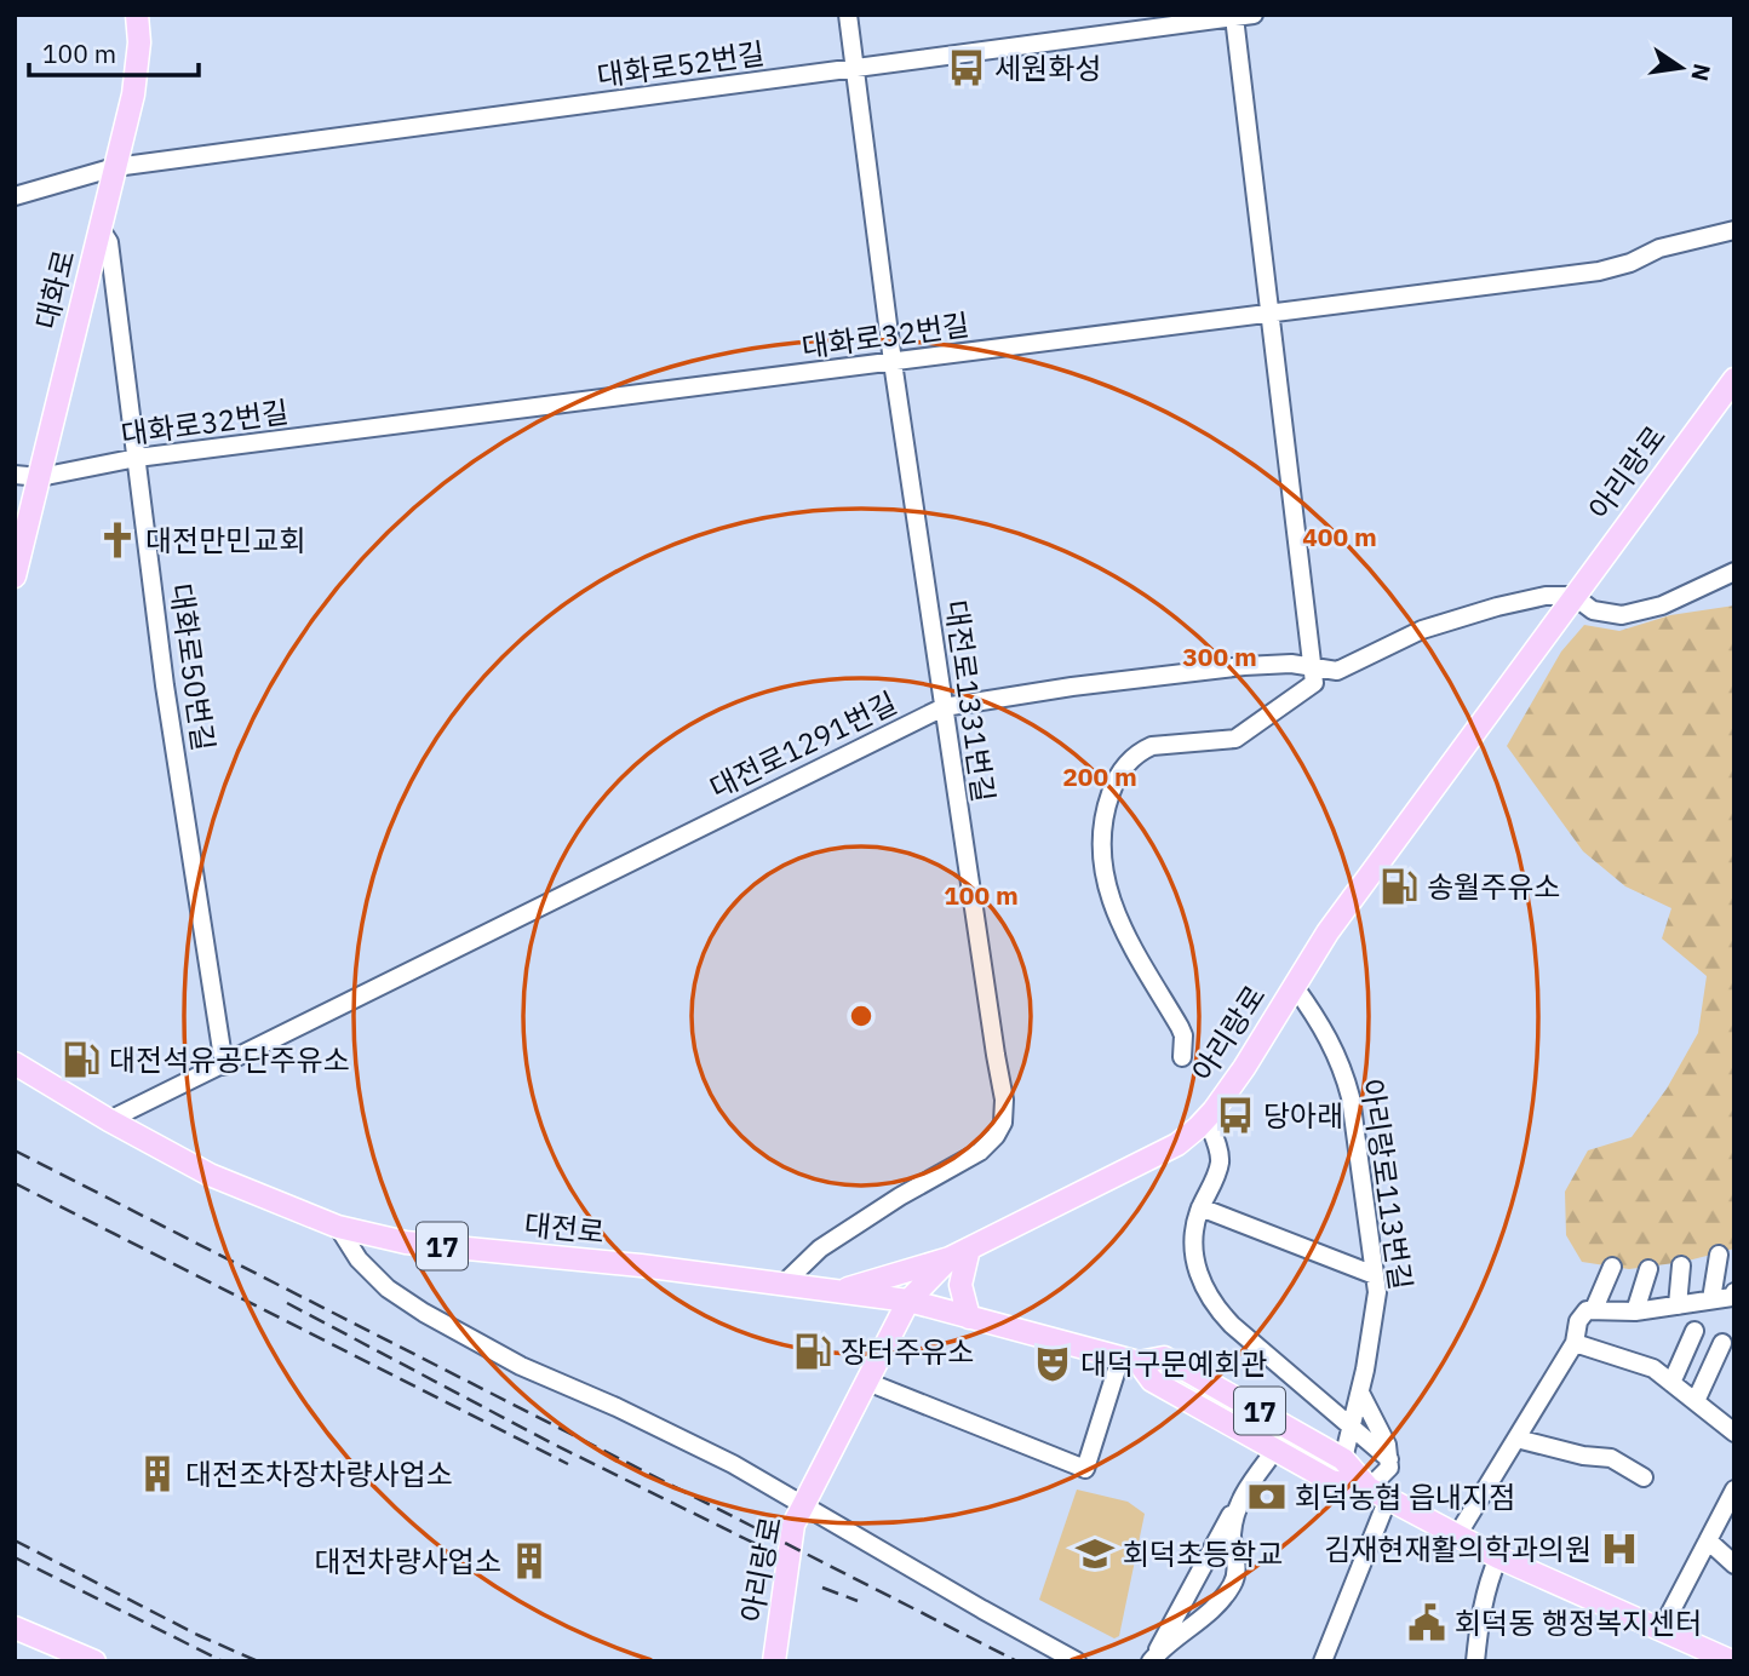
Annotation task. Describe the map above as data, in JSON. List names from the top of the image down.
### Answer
{
  "streets": {
    "main road": [
      "대화로",
      "아리랑로",
      "대전로",
      "17"
    ],
    "street": [
      "대화로52번길",
      "대화로32번길",
      "대화로50번길",
      "대전로1331번길",
      "대전로1291번길",
      "아리랑로113번길"
    ]
  },
  "crossings": [
    ["대화로52번길", "대화로"],
    ["대화로52번길", "대전로1331번길"],
    ["대화로", "대화로32번길"],
    ["대화로", "대화로50번길"],
    ["대화로32번길", "대화로50번길"],
    ["대화로32번길", "대전로1331번길"],
    ["아리랑로", "대전로1291번길"],
    ["아리랑로", "아리랑로113번길"],
    ["아리랑로", "대전로"],
    ["대화로50번길", "대전로1291번길"],
    ["대전로1331번길", "대전로1291번길"],
    ["대전로1331번길", "대전로"],
    ["대전로1291번길", "대전로"],
    ["아리랑로113번길", "대전로"]
  ],
  "places": {
    "bus stop": ["세원화성", "당아래"],
    "church": ["대전만민교회"],
    "fuel station": ["송월주유소", "대전석유공단주유소", "장터주유소"],
    "theatre": ["대덕구문예회관"],
    "building": ["대전조차장차량사업소", "대전차량사업소"],
    "bank": ["회덕농협 읍내지점"],
    "hospital": ["김재현재활의학과의원"],
    "school or university": ["회덕초등학교"],
    "public building": ["회덕동 행정복지센터"]
  },
  "scale_bar": "100 m",
  "north": "right",
  "rings": [
    "400 m",
    "300 m",
    "200 m",
    "100 m"
  ]
}
